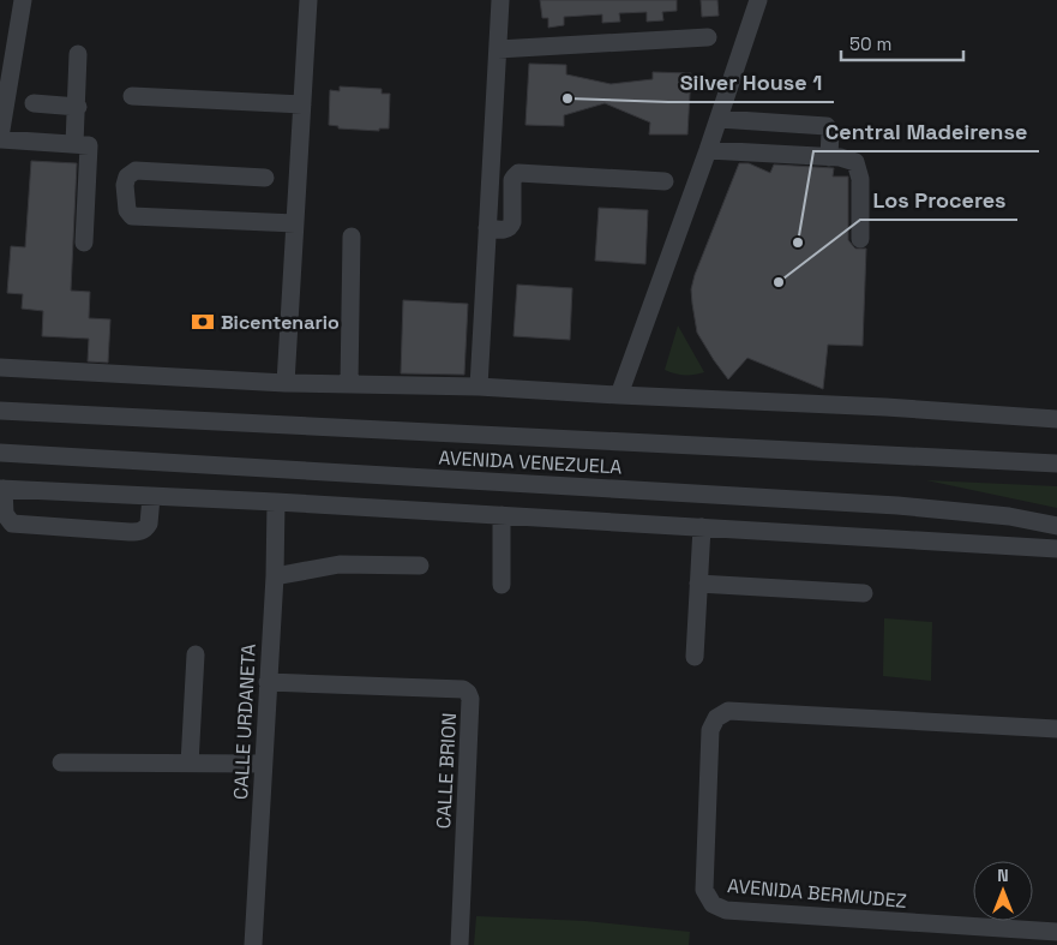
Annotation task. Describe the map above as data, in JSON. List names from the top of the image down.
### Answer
{
  "streets": {
    "street": [
      "AVENIDA VENEZUELA",
      "CALLE URDANETA",
      "CALLE BRION",
      "AVENIDA BERMUDEZ"
    ]
  },
  "crossings": [
    ["CALLE URDANETA", "CALLE BRION"]
  ],
  "places": {
    "other": ["Silver House 1", "Central Madeirense", "Los Proceres"],
    "bank": ["Bicentenario"]
  },
  "scale_bar": "50 m",
  "north": "top"
}
